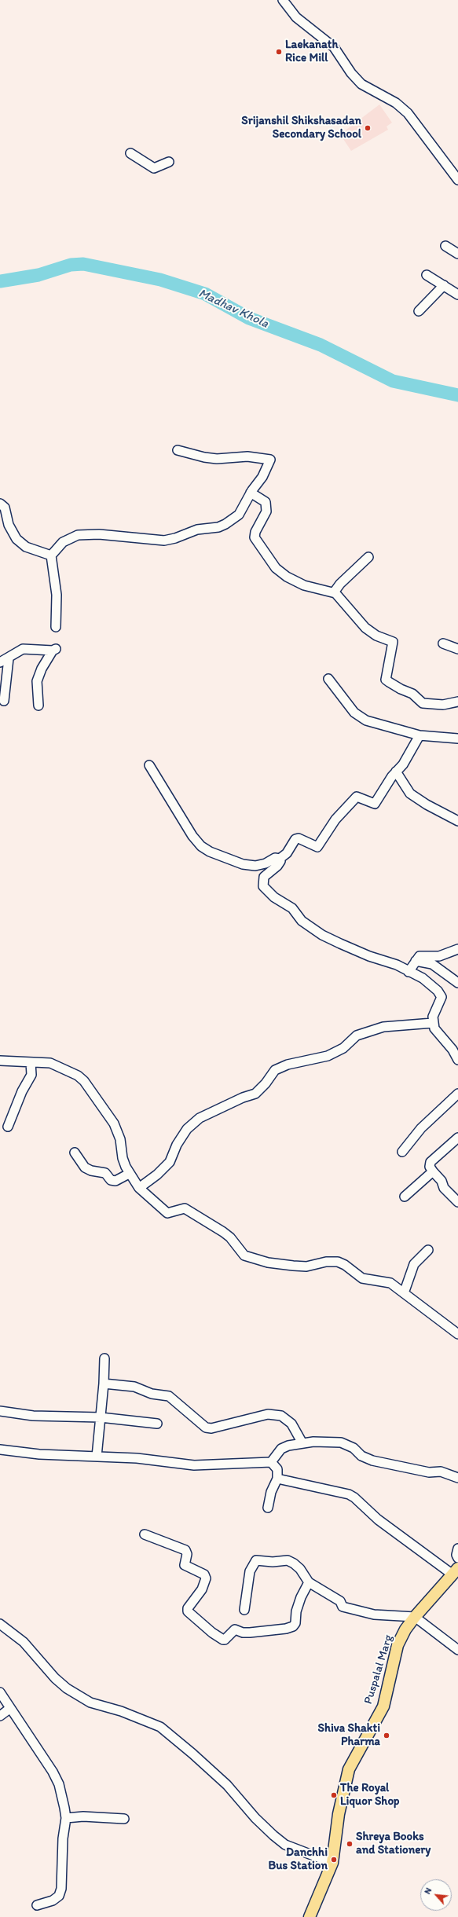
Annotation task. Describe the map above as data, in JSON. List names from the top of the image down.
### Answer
{
  "streets": {
    "main road": ["Puspalal Marg"]
  },
  "water": ["Madhav Khola"],
  "places": [
    "Laekanath Rice Mill",
    "Srijanshil Shikshasadan Secondary School",
    "Shiva Shakti Pharma",
    "The Royal Liquor Shop",
    "Shreya Books and Stationery",
    "Danchhi Bus Station"
  ],
  "north": "top left"
}
